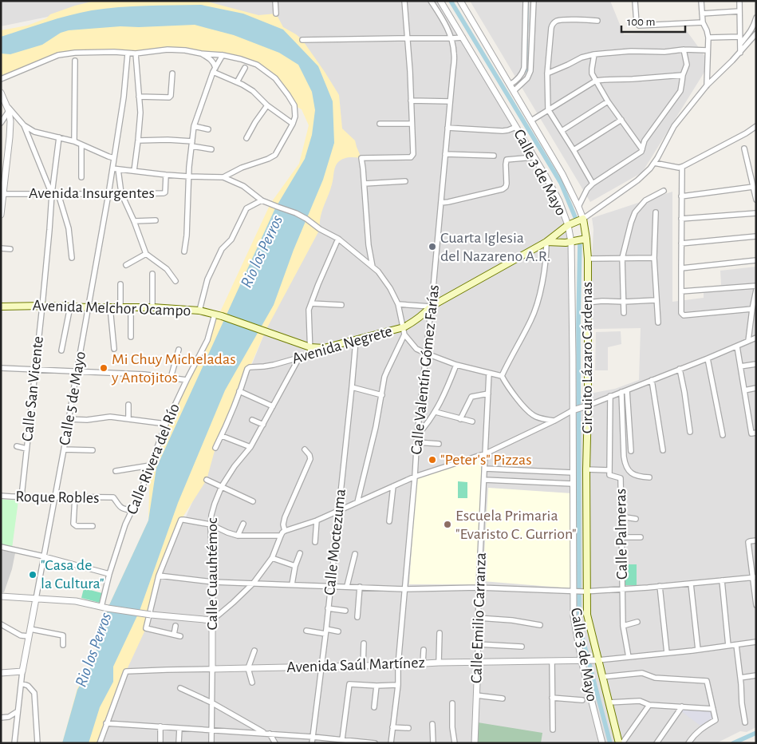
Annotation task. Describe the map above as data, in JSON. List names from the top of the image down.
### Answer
{
  "streets": {
    "main road": ["Avenida Melchor Ocampo", "Avenida Negrete", "Circuito Lázaro Cárdenas"],
    "street": [
      "Calle 3 de Mayo",
      "Avenida Insurgentes",
      "Calle Valentín Gómez Farías",
      "Calle San Vicente",
      "Calle 5 de Mayo",
      "Calle Rivera del Río",
      "Roque Robles",
      "Calle Palmeras",
      "Calle Moctezuma",
      "Calle Cuauhtémoc",
      "Calle Emilio Carranza",
      "Avenida Saúl Martínez"
    ]
  },
  "crossings": [
    ["Calle 3 de Mayo", "Avenida Negrete"],
    ["Calle 3 de Mayo", "Circuito Lázaro Cárdenas"],
    ["Calle 3 de Mayo", "Avenida Saúl Martínez"],
    ["Avenida Insurgentes", "Calle San Vicente"],
    ["Avenida Insurgentes", "Calle 5 de Mayo"],
    ["Avenida Melchor Ocampo", "Avenida Negrete"],
    ["Avenida Melchor Ocampo", "Calle San Vicente"],
    ["Avenida Melchor Ocampo", "Calle 5 de Mayo"],
    ["Avenida Melchor Ocampo", "Calle Rivera del Río"],
    ["Avenida Negrete", "Circuito Lázaro Cárdenas"],
    ["Avenida Negrete", "Calle Valentín Gómez Farías"],
    ["Avenida Negrete", "Calle Moctezuma"],
    ["Avenida Negrete", "Calle Cuauhtémoc"],
    ["Circuito Lázaro Cárdenas", "Avenida Saúl Martínez"],
    ["Calle Valentín Gómez Farías", "Avenida Saúl Martínez"],
    ["Calle San Vicente", "Roque Robles"],
    ["Calle 5 de Mayo", "Roque Robles"],
    ["Calle Rivera del Río", "Roque Robles"],
    ["Calle Moctezuma", "Avenida Saúl Martínez"],
    ["Calle Cuauhtémoc", "Avenida Saúl Martínez"],
    ["Calle Emilio Carranza", "Avenida Saúl Martínez"]
  ],
  "water": ["Rio los Perros"],
  "places": [
    "Cuarta Iglesia del Nazareno A.R.",
    "Mi Chuy Micheladas y Antojitos",
    "\"Peter's\" Pizzas",
    "Escuela Primaria \"Evaristo C. Gurrion\"",
    "\"Casa de la Cultura\""
  ],
  "scale_bar": "100 m"
}
